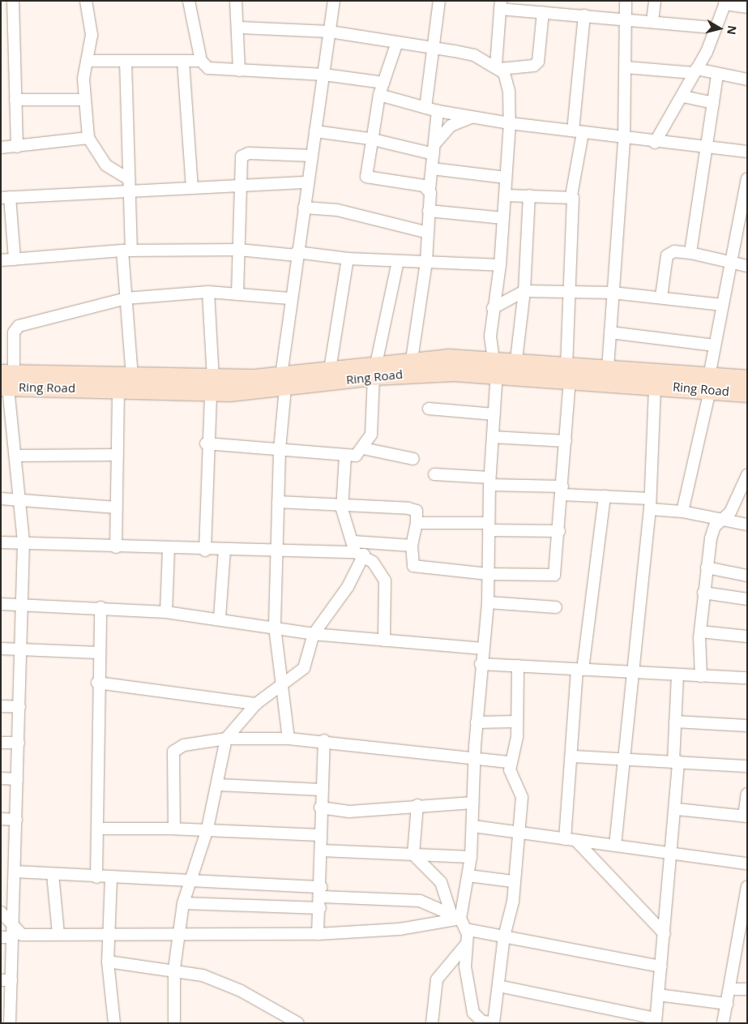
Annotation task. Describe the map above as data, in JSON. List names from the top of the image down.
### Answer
{
  "streets": {
    "main road": ["Ring Road"]
  },
  "north": "right"
}
